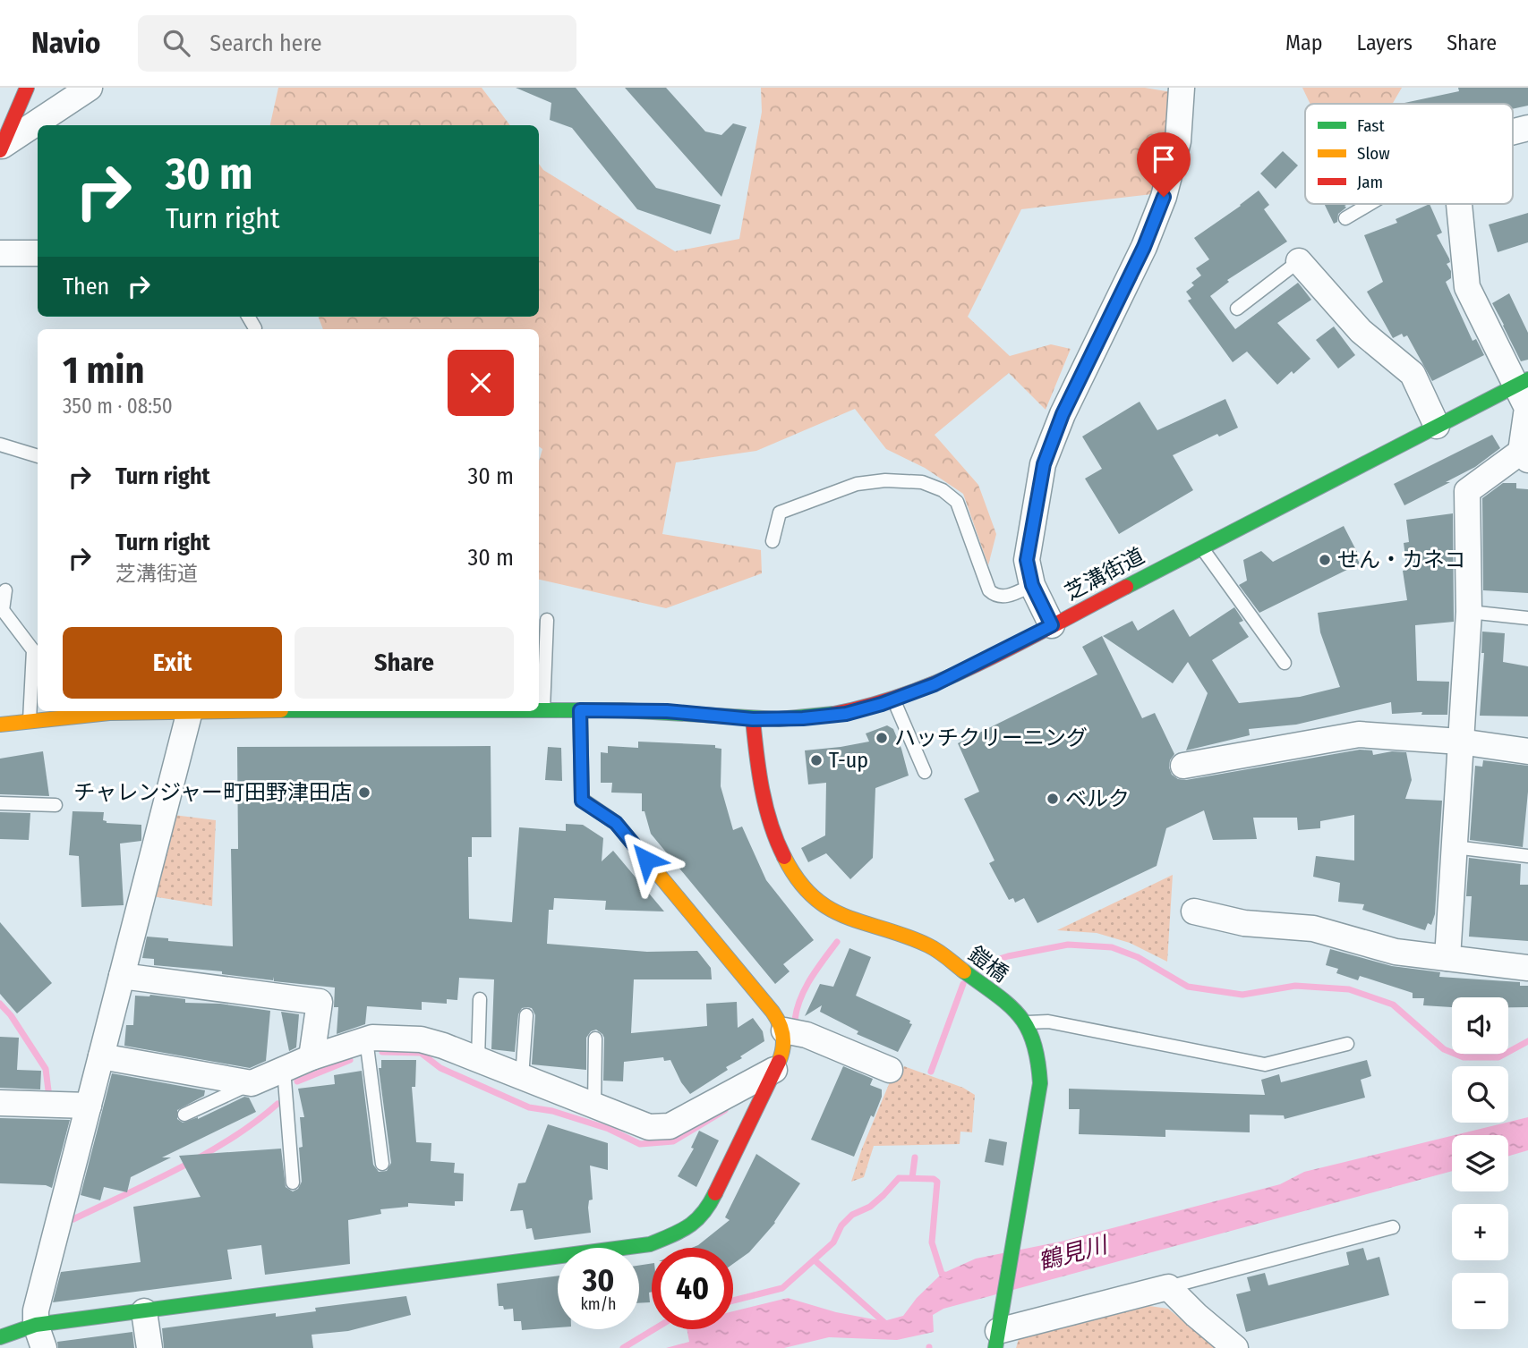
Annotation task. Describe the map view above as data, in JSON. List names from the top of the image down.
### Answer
{
  "streets": {
    "street": ["芝溝街道", "鎧橋"]
  },
  "crossings": [
    ["芝溝街道", "鎧橋"]
  ],
  "water": ["鶴見川"],
  "places": [
    "せん・カネコ",
    "ハッチクリーニング",
    "T-up",
    "チャレンジャー町田野津田店",
    "ベルク"
  ],
  "legend": ["Fast", "Slow", "Jam"],
  "page": {
    "header": "Navio",
    "search": "Search here",
    "nav": ["Map", "Layers", "Share"],
    "turn": ["30 m", "Turn right"],
    "then": "Then",
    "heading": ["1 min", "350 m · 08:50"],
    "list": [
      {
        "name": "Turn right",
        "value": "30 m"
      },
      {
        "name": "Turn right",
        "note": "芝溝街道",
        "value": "30 m"
      }
    ],
    "buttons": ["Exit", "Share"],
    "map_buttons": ["+", "−"],
    "speed": "30 km/h",
    "limit": "40"
  }
}
